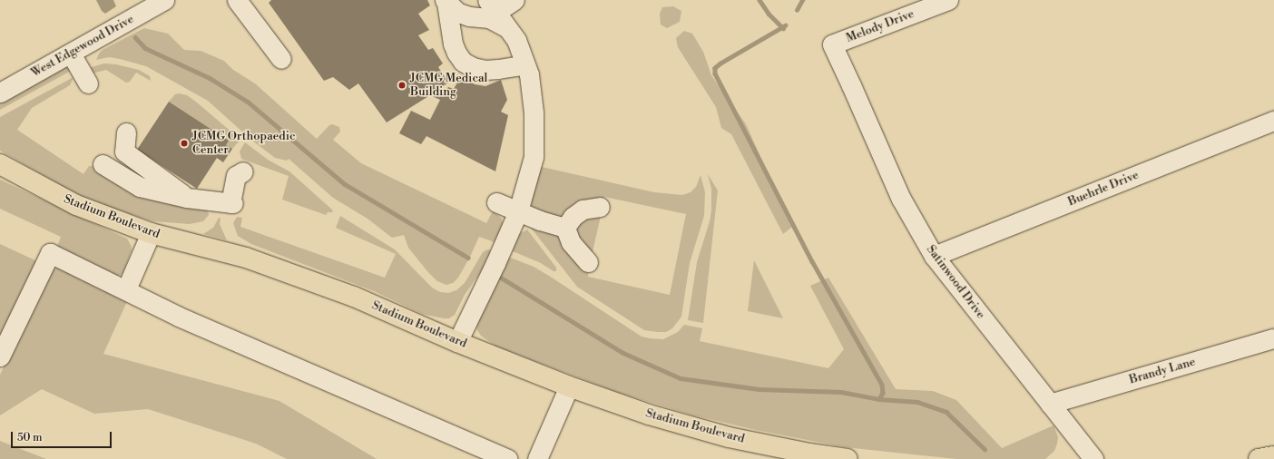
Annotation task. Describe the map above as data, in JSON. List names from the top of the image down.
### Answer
{
  "streets": {
    "main road": ["Stadium Boulevard"],
    "street": [
      "Melody Drive",
      "West Edgewood Drive",
      "Buehrle Drive",
      "Satinwood Drive",
      "Brandy Lane"
    ]
  },
  "crossings": [
    ["Melody Drive", "Satinwood Drive"],
    ["Buehrle Drive", "Satinwood Drive"],
    ["Satinwood Drive", "Brandy Lane"]
  ],
  "places": ["JCMG Medical Building", "JCMG Orthopaedic Center"],
  "scale_bar": "50 m"
}
